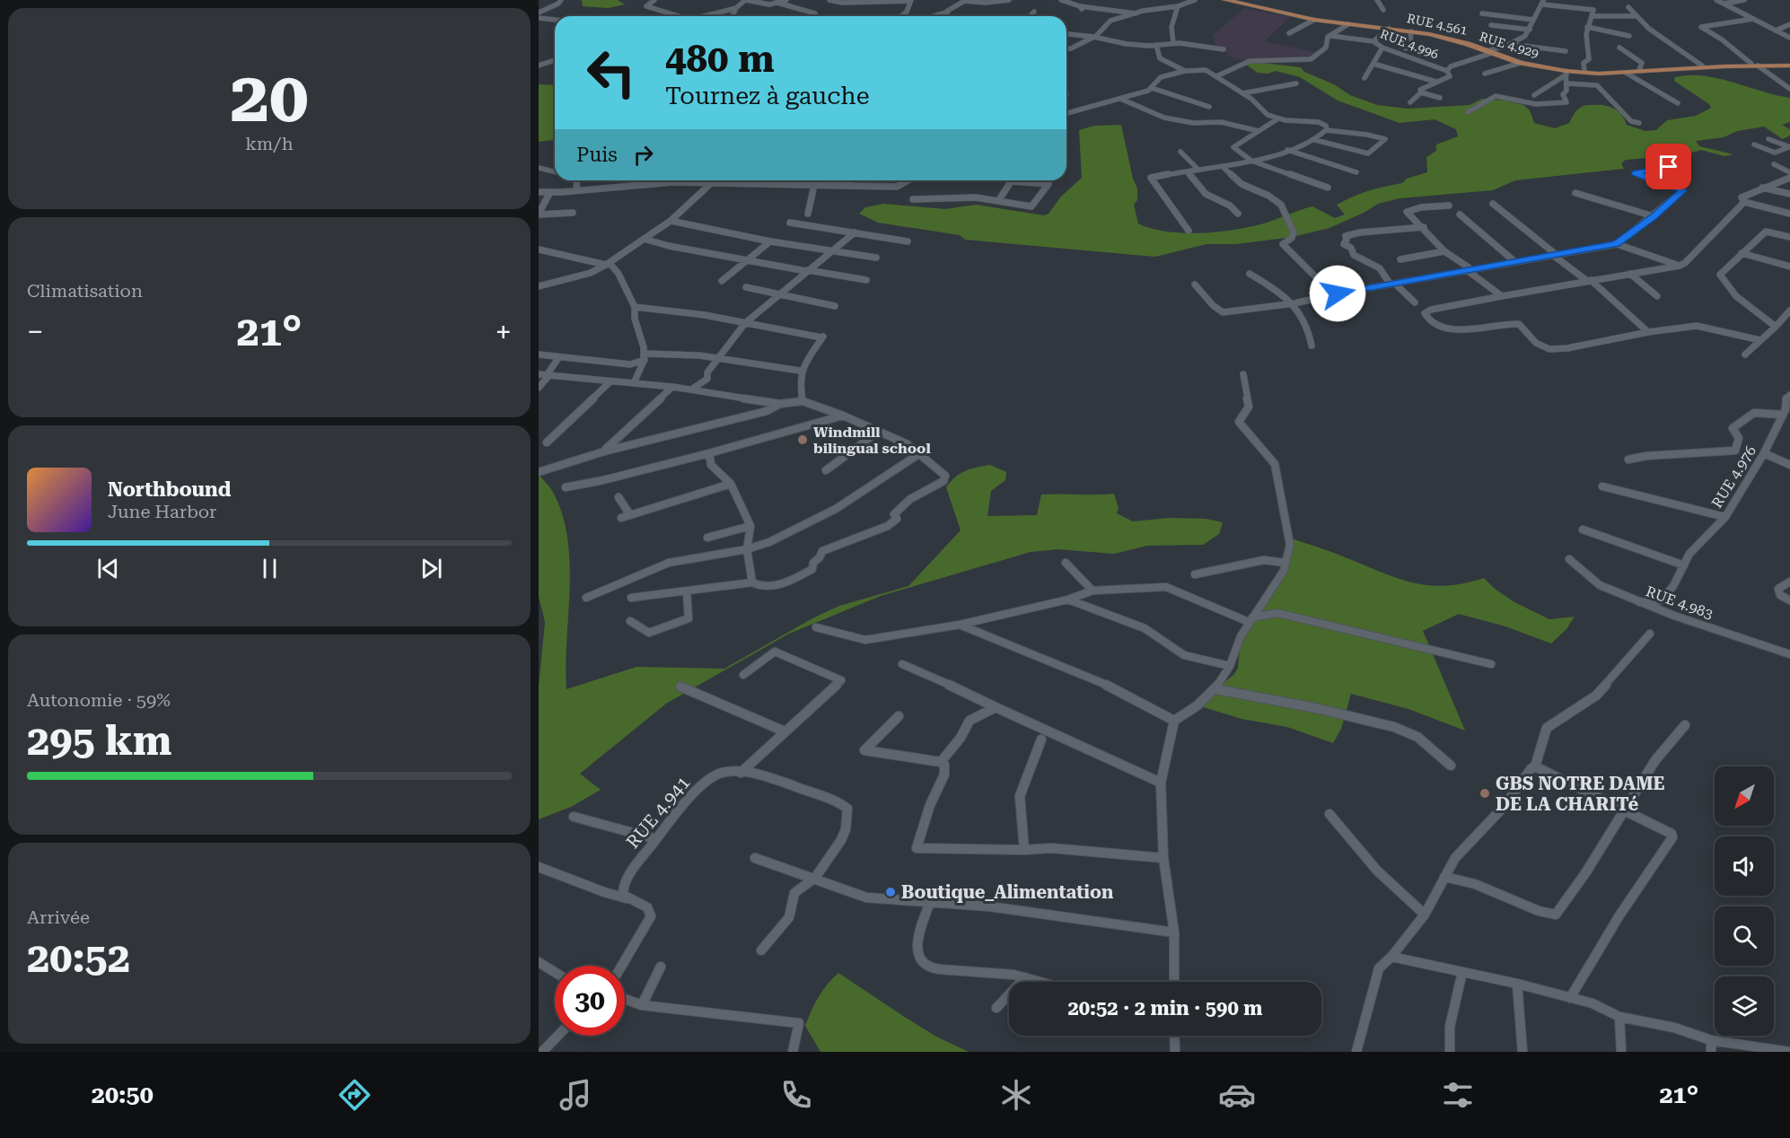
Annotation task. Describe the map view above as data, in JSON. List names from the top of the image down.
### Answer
{
  "streets": {
    "main road": ["RUE 4.561", "RUE 4.929"],
    "street": [
      "RUE 4.996",
      "RUE 4.976",
      "RUE 4.983",
      "RUE 4.941"
    ]
  },
  "crossings": [
    ["RUE 4.561", "RUE 4.929"],
    ["RUE 4.976", "RUE 4.983"]
  ],
  "places": ["Windmill bilingual school", "GBS NOTRE DAME DE LA CHARITé", "Boutique_Alimentation"],
  "north": "bottom left",
  "page": {
    "tile": [
      ["20", "km/h"],
      "Climatisation",
      ["Autonomie · 59%", "295 km"],
      ["Arrivée", "20:52"]
    ],
    "turn": ["480 m", "Tournez à gauche"],
    "then": "Puis",
    "heat": ["−", "21°", "+"],
    "song": ["Northbound", "June Harbor"],
    "limit": "30",
    "trip": "20:52 · 2 min · 590 m",
    "tabs": ["20:50", "21°"]
  }
}
